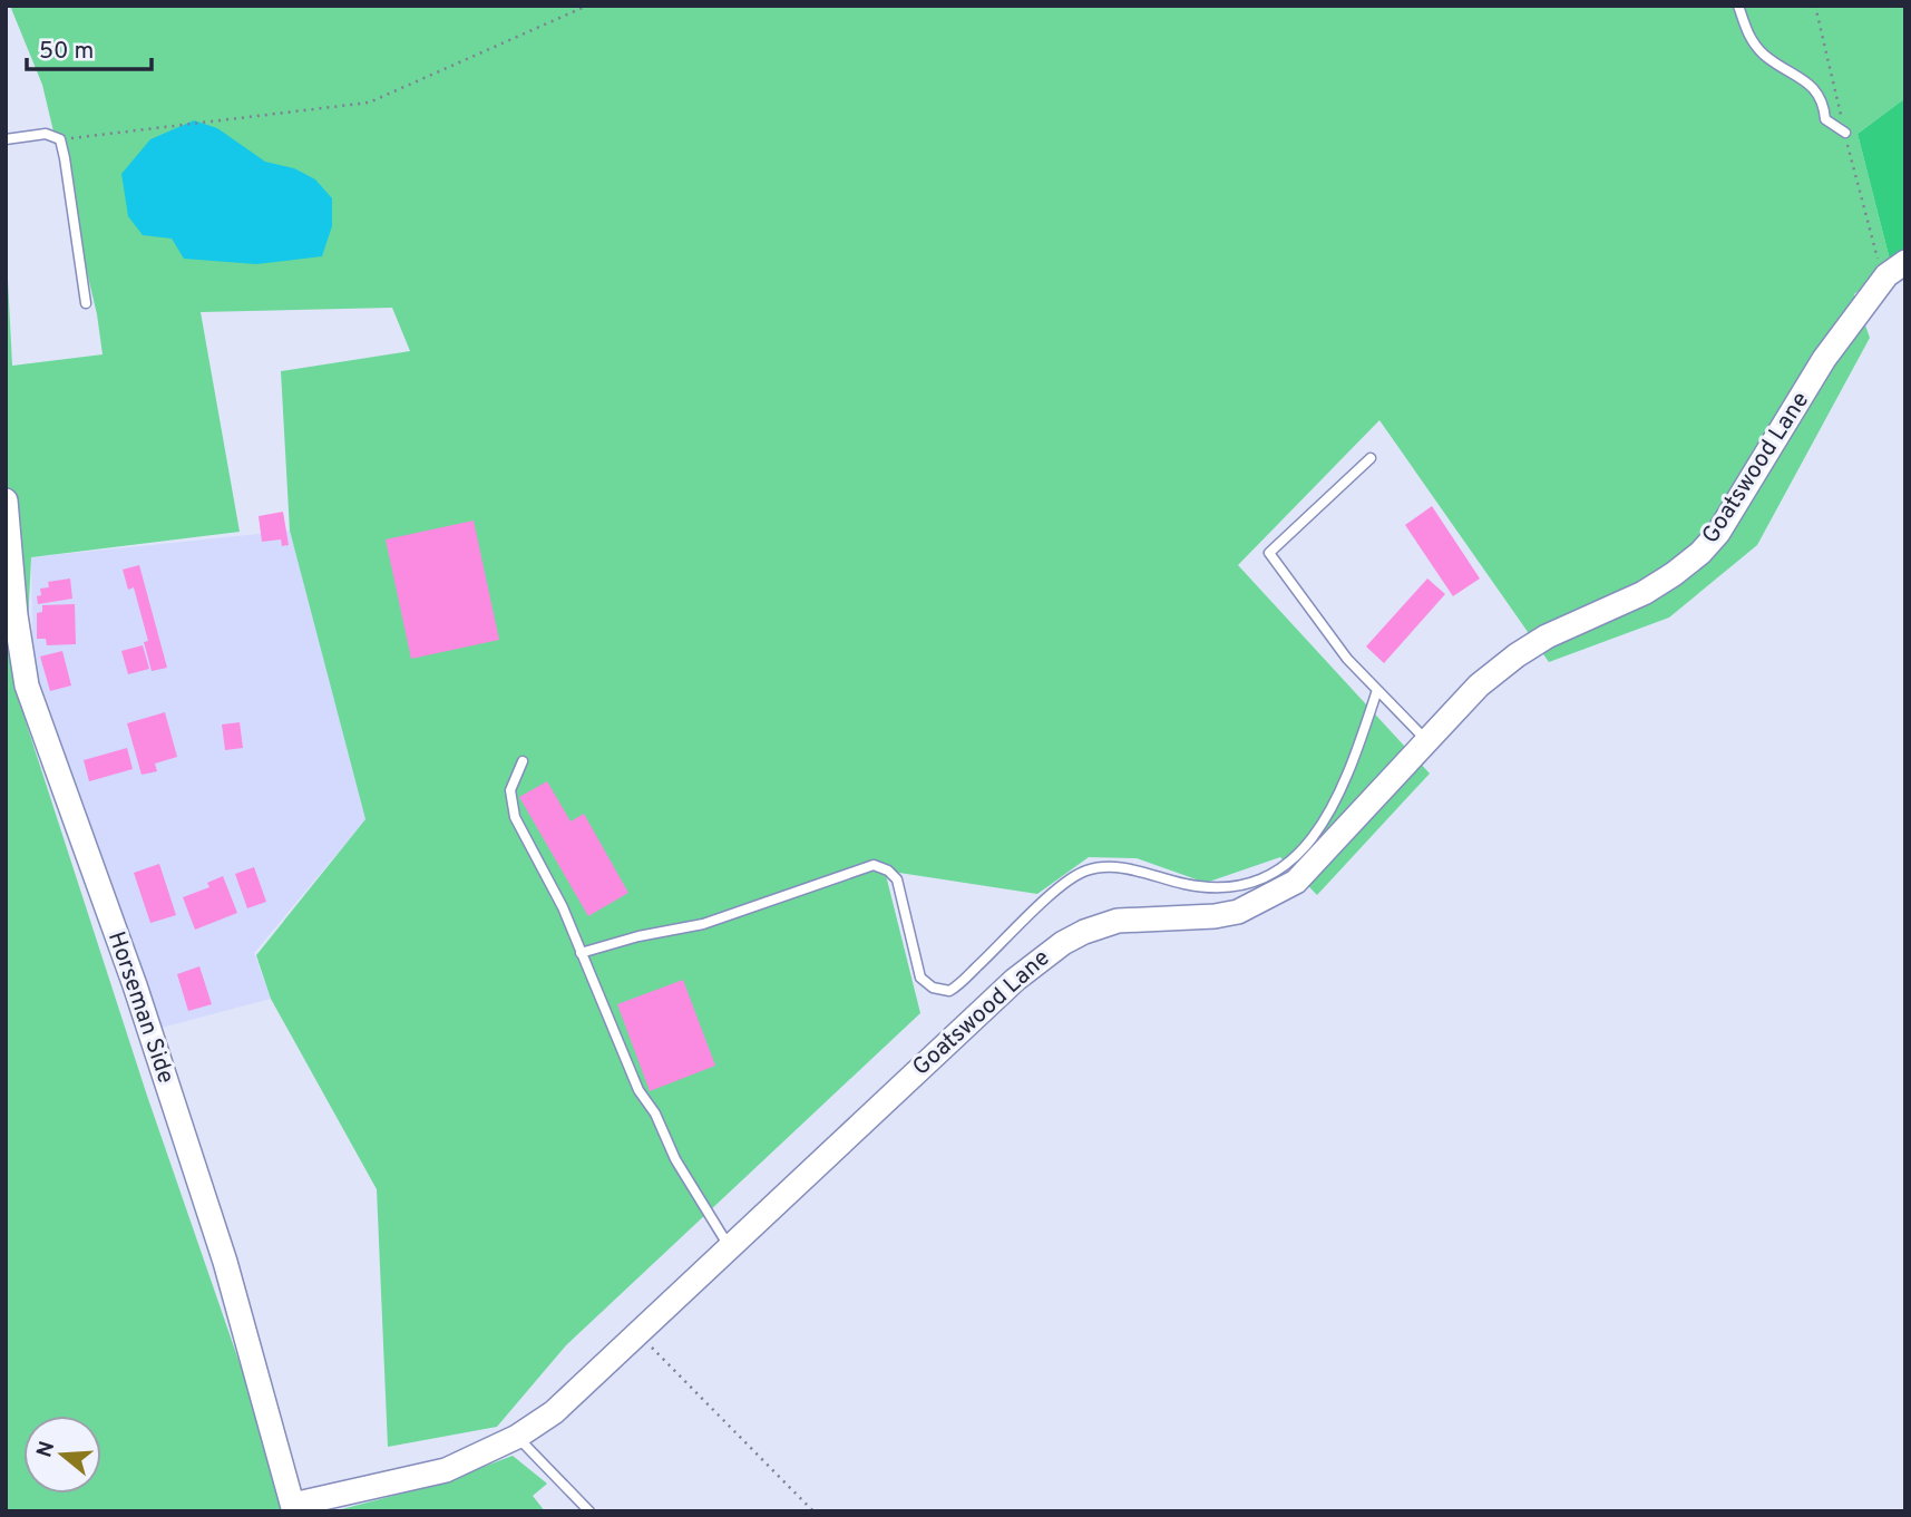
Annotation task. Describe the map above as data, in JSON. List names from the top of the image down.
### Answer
{
  "streets": {
    "street": ["Goatswood Lane", "Horseman Side"]
  },
  "crossings": [
    ["Goatswood Lane", "Horseman Side"]
  ],
  "scale_bar": "50 m",
  "north": "left"
}
